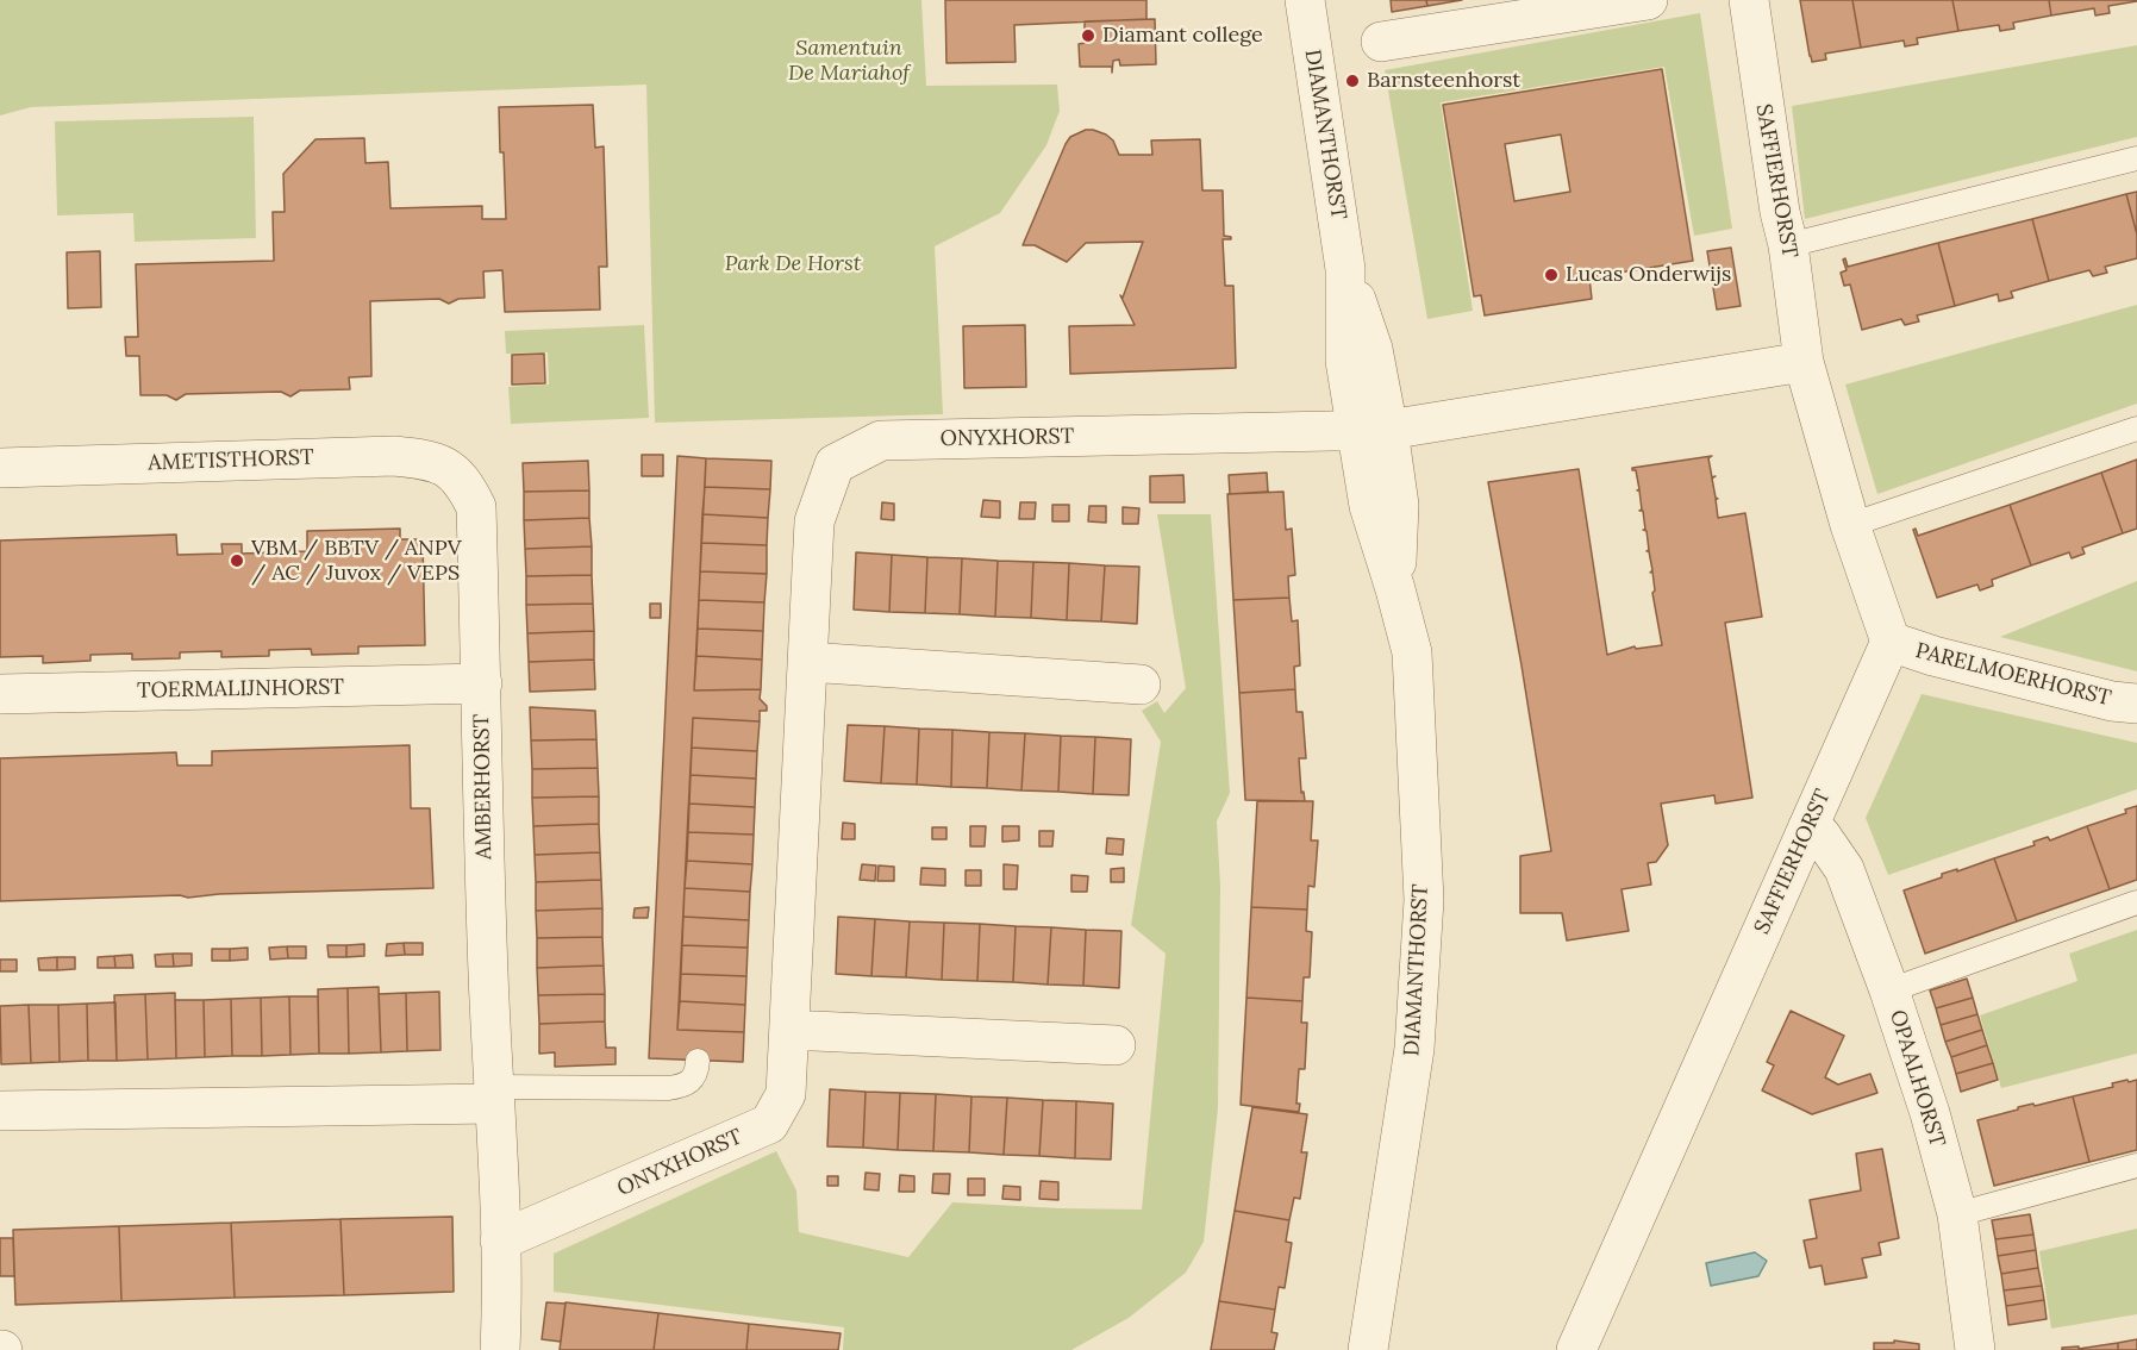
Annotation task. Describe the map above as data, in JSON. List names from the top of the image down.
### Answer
{
  "streets": {
    "street": [
      "DIAMANTHORST",
      "SAFFIERHORST",
      "ONYXHORST",
      "AMETISTHORST",
      "PARELMOERHORST",
      "TOERMALIJNHORST",
      "AMBERHORST",
      "OPAALHORST"
    ]
  },
  "crossings": [
    ["DIAMANTHORST", "ONYXHORST"],
    ["SAFFIERHORST", "PARELMOERHORST"],
    ["SAFFIERHORST", "OPAALHORST"],
    ["ONYXHORST", "AMBERHORST"],
    ["AMETISTHORST", "AMBERHORST"],
    ["TOERMALIJNHORST", "AMBERHORST"]
  ],
  "parks": ["Samentuin De Mariahof", "Park De Horst"],
  "places": [
    "Diamant college",
    "Barnsteenhorst",
    "Lucas Onderwijs",
    "VBM / BBTV / ANPV / AC / Juvox / VEPS"
  ]
}
